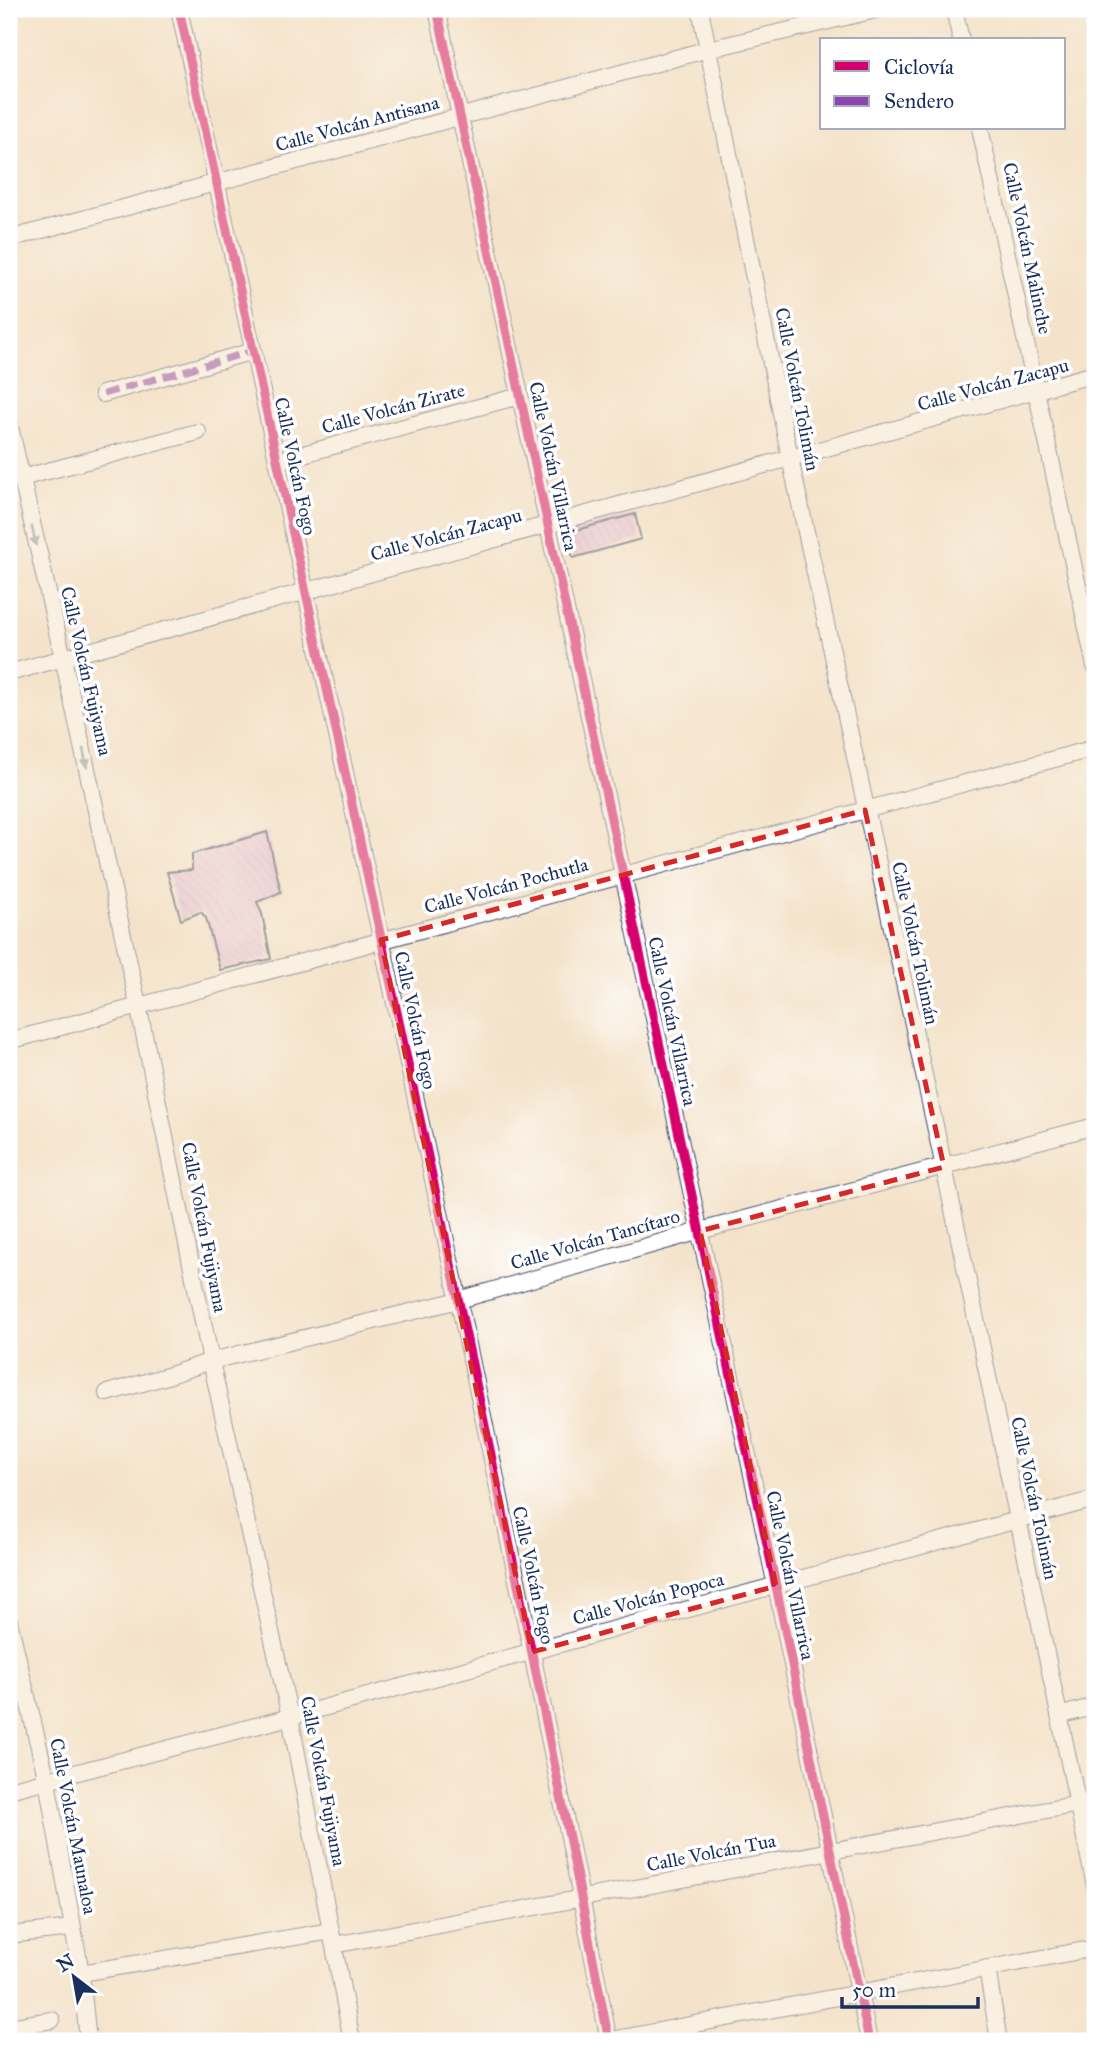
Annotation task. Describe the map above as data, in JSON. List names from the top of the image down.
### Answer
{
  "streets": {
    "street": [
      "Calle Volcán Antisana",
      "Calle Volcán Malinche",
      "Calle Volcán Zacapu",
      "Calle Volcán Tolimán",
      "Calle Volcán Zirate",
      "Calle Volcán Fogo",
      "Calle Volcán Villarrica",
      "Calle Volcán Fujiyama",
      "Calle Volcán Pochutla",
      "Calle Volcán Tancítaro",
      "Calle Volcán Popoca",
      "Calle Volcán Maunaloa",
      "Calle Volcán Tua"
    ]
  },
  "crossings": [
    ["Calle Volcán Antisana", "Calle Volcán Tolimán"],
    ["Calle Volcán Antisana", "Calle Volcán Fogo"],
    ["Calle Volcán Antisana", "Calle Volcán Villarrica"],
    ["Calle Volcán Malinche", "Calle Volcán Zacapu"],
    ["Calle Volcán Zacapu", "Calle Volcán Tolimán"],
    ["Calle Volcán Zacapu", "Calle Volcán Fogo"],
    ["Calle Volcán Zacapu", "Calle Volcán Villarrica"],
    ["Calle Volcán Zacapu", "Calle Volcán Fujiyama"],
    ["Calle Volcán Tolimán", "Calle Volcán Pochutla"],
    ["Calle Volcán Tolimán", "Calle Volcán Tancítaro"],
    ["Calle Volcán Tolimán", "Calle Volcán Popoca"],
    ["Calle Volcán Tolimán", "Calle Volcán Tua"],
    ["Calle Volcán Zirate", "Calle Volcán Fogo"],
    ["Calle Volcán Zirate", "Calle Volcán Villarrica"],
    ["Calle Volcán Fogo", "Calle Volcán Pochutla"],
    ["Calle Volcán Fogo", "Calle Volcán Tancítaro"],
    ["Calle Volcán Fogo", "Calle Volcán Popoca"],
    ["Calle Volcán Fogo", "Calle Volcán Tua"],
    ["Calle Volcán Villarrica", "Calle Volcán Pochutla"],
    ["Calle Volcán Villarrica", "Calle Volcán Tancítaro"],
    ["Calle Volcán Villarrica", "Calle Volcán Popoca"],
    ["Calle Volcán Villarrica", "Calle Volcán Tua"],
    ["Calle Volcán Fujiyama", "Calle Volcán Pochutla"],
    ["Calle Volcán Fujiyama", "Calle Volcán Tancítaro"],
    ["Calle Volcán Fujiyama", "Calle Volcán Popoca"],
    ["Calle Volcán Fujiyama", "Calle Volcán Tua"],
    ["Calle Volcán Popoca", "Calle Volcán Maunaloa"],
    ["Calle Volcán Maunaloa", "Calle Volcán Tua"]
  ],
  "legend": ["Ciclovía", "Sendero"],
  "scale_bar": "50 m",
  "north": "top left"
}
